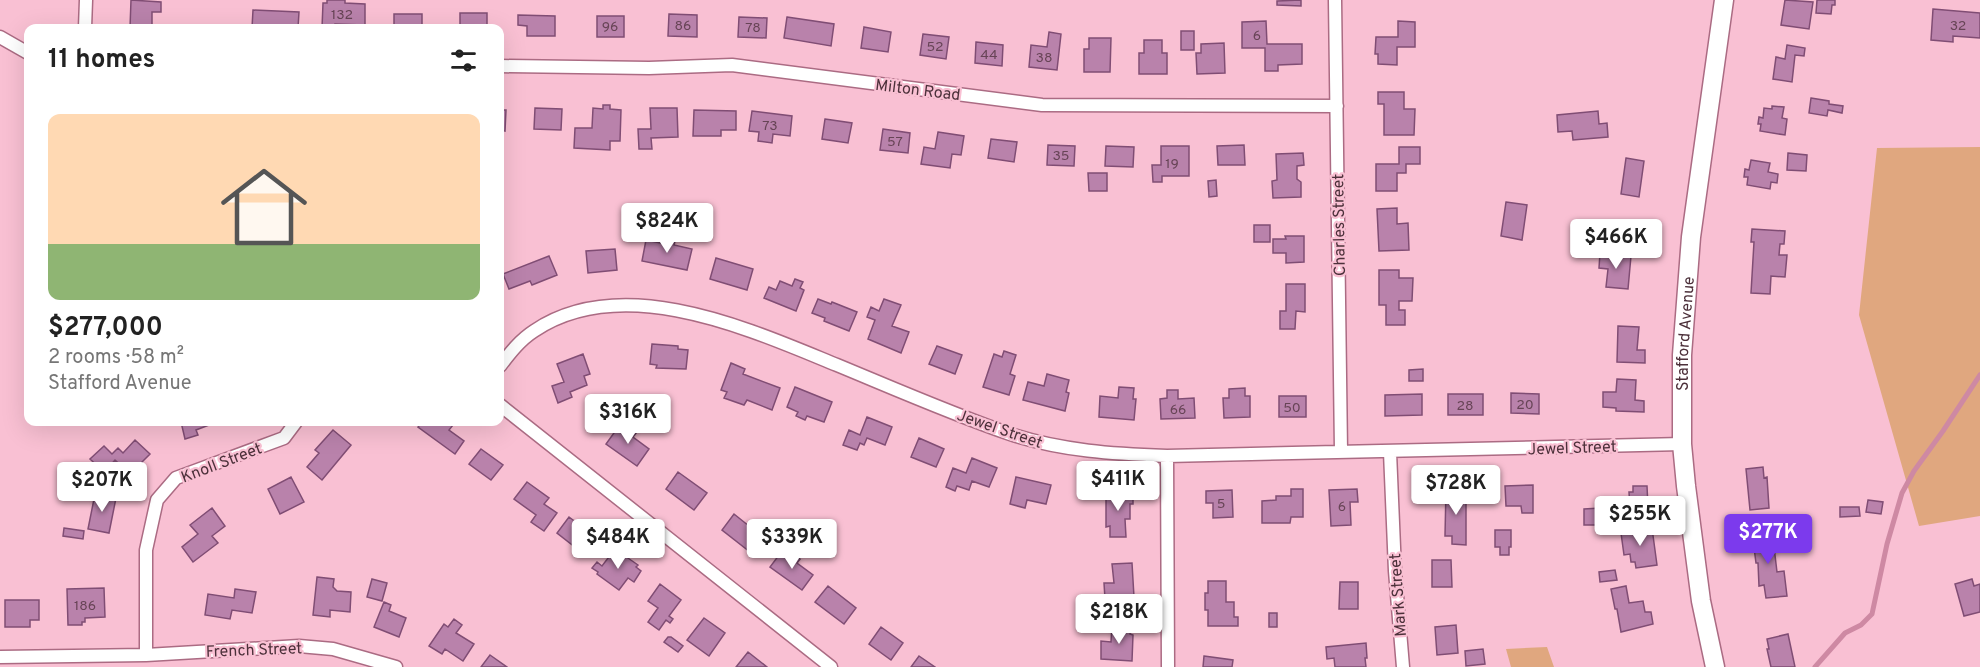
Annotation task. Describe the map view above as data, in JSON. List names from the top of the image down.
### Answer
{
  "streets": {
    "main road": ["Stafford Avenue"],
    "street": [
      "Milton Road",
      "Charles Street",
      "Jewel Street",
      "Knoll Street",
      "Mark Street",
      "French Street"
    ]
  },
  "crossings": [
    ["Milton Road", "Charles Street"],
    ["Charles Street", "Jewel Street"],
    ["Stafford Avenue", "Jewel Street"],
    ["Jewel Street", "Mark Street"],
    ["Knoll Street", "French Street"]
  ],
  "house_numbers": [
    "132",
    "86",
    "32",
    "96",
    "78",
    "6",
    "52",
    "44",
    "38",
    "73",
    "57",
    "35",
    "19",
    "20",
    "28",
    "50",
    "66",
    "5",
    "6",
    "186"
  ],
  "page": {
    "heading": "11 homes",
    "list": [
      {
        "name": "$277,000",
        "note": "2 rooms · 58 m² · Stafford Avenue"
      }
    ],
    "price": [
      "$824K",
      "$466K",
      "$316K",
      "$411K",
      "$207K",
      "$728K",
      "$255K",
      "$277K",
      "$484K",
      "$339K",
      "$218K"
    ]
  }
}
